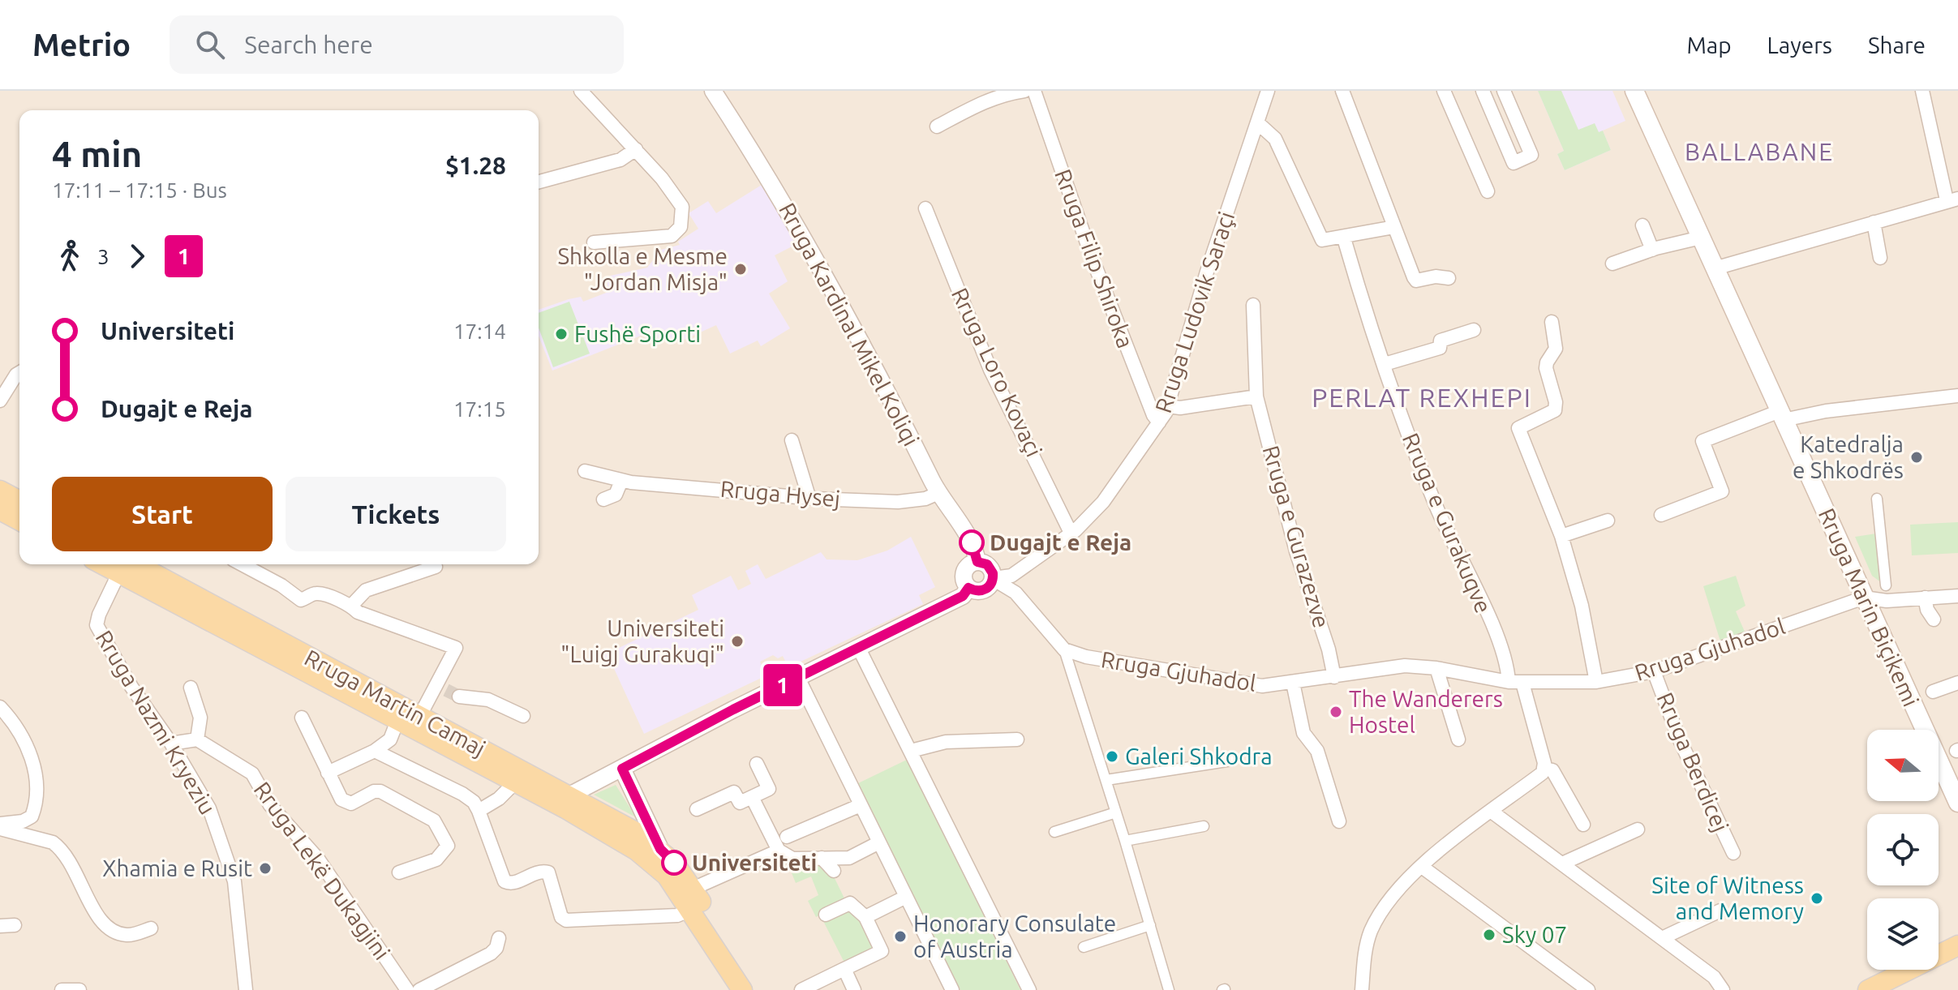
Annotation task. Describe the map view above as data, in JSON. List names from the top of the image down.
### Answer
{
  "streets": {
    "main road": ["Rruga Marin Biçikemi", "Rruga Martin Camaj"],
    "street": [
      "Rruga Filip Shiroka",
      "Rruga Ludovik Saraçi",
      "Rruga Kardinal Mikel Koliqi",
      "Rruga Loro Kovaçi",
      "Rruga Hysej",
      "Rruga e Gurakuqve",
      "Rruga e Gurazezve",
      "Rruga Gjuhadol",
      "Rruga Nazmi Kryeziu",
      "Rruga Berdicej",
      "Rruga Lekë Dukagjini"
    ]
  },
  "crossings": [
    ["Rruga Filip Shiroka", "Rruga Ludovik Saraçi"],
    ["Rruga Ludovik Saraçi", "Rruga Kardinal Mikel Koliqi"],
    ["Rruga Ludovik Saraçi", "Rruga Loro Kovaçi"],
    ["Rruga Kardinal Mikel Koliqi", "Rruga Hysej"],
    ["Rruga e Gurakuqve", "Rruga Gjuhadol"],
    ["Rruga e Gurazezve", "Rruga Gjuhadol"],
    ["Rruga Marin Biçikemi", "Rruga Gjuhadol"],
    ["Rruga Gjuhadol", "Rruga Berdicej"],
    ["Rruga Martin Camaj", "Rruga Nazmi Kryeziu"]
  ],
  "districts": ["BALLABANE", "PERLAT REXHEPI"],
  "places": [
    "Shkolla e Mesme \"Jordan Misja\"",
    "Fushë Sporti",
    "Katedralja e Shkodrës",
    "Dugajt e Reja",
    "Universiteti \"Luigj Gurakuqi\"",
    "The Wanderers Hostel",
    "Galeri Shkodra",
    "Universiteti",
    "Xhamia e Rusit",
    "Site of Witness and Memory",
    "Sky 07",
    "Honorary Consulate of Austria"
  ],
  "lines": ["bus line 1"],
  "north": "left",
  "page": {
    "header": "Metrio",
    "search": "Search here",
    "nav": ["Map", "Layers", "Share"],
    "on_map": "1",
    "heading": ["4 min", "17:11 – 17:15 · Bus", "$1.28"],
    "legs": ["3", "1"],
    "list": [
      {
        "name": "Universiteti",
        "value": "17:14"
      },
      {
        "name": "Dugajt e Reja",
        "value": "17:15"
      }
    ],
    "buttons": ["Start", "Tickets"]
  }
}
